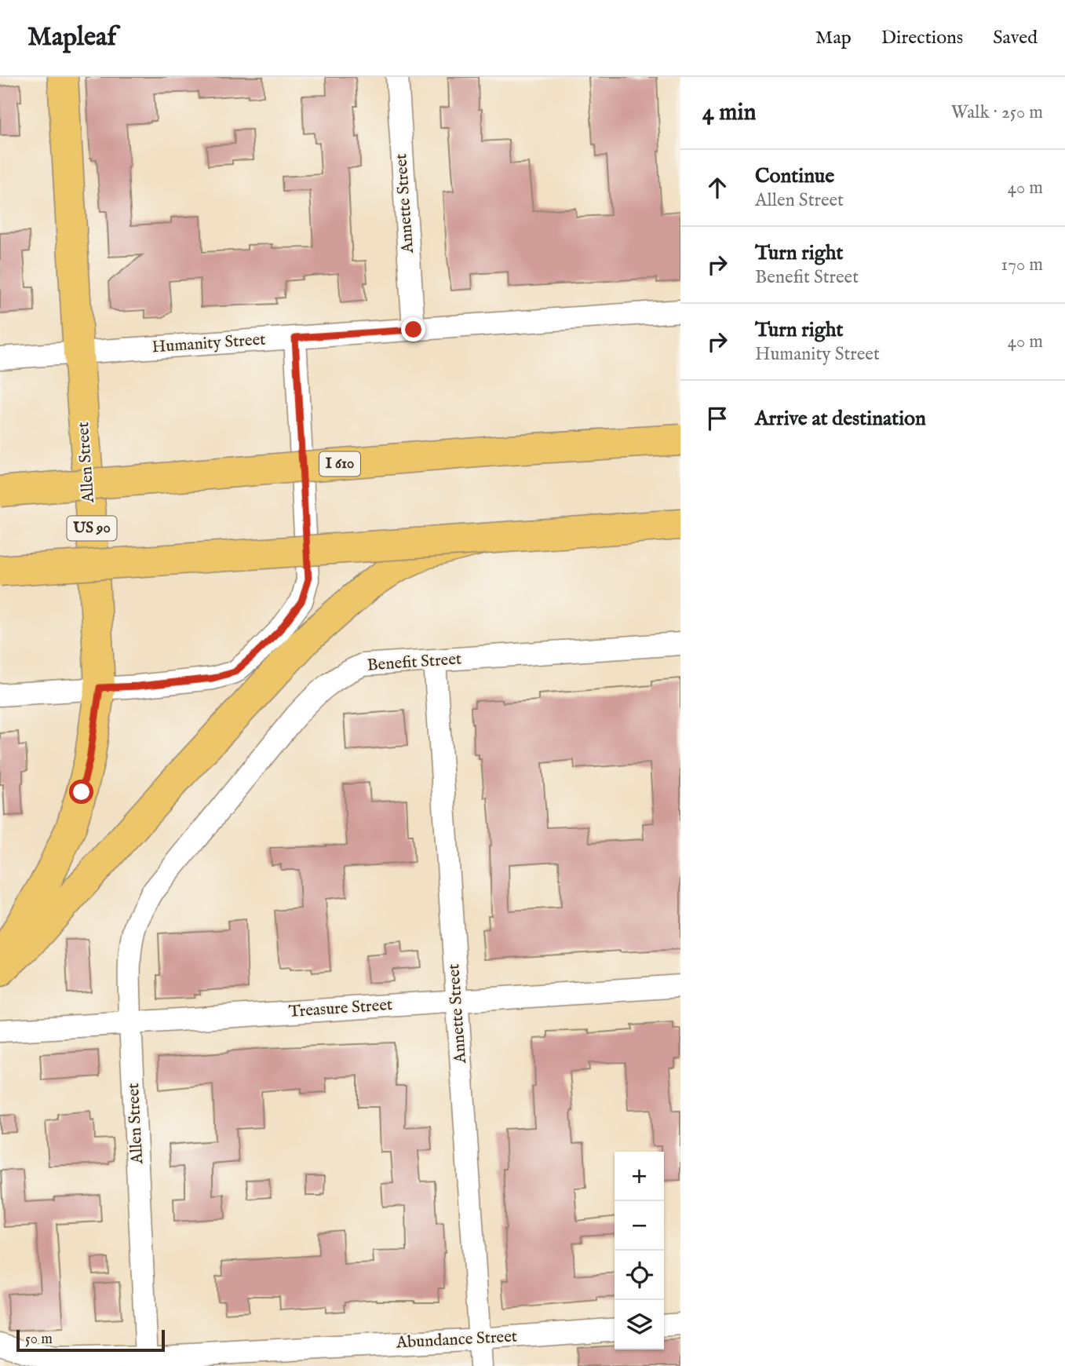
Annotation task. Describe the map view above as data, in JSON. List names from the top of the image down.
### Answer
{
  "streets": {
    "main road": ["Allen Street", "I 610", "US 90"],
    "street": [
      "Annette Street",
      "Humanity Street",
      "Benefit Street",
      "Treasure Street",
      "Abundance Street"
    ]
  },
  "crossings": [
    ["Annette Street", "Humanity Street"],
    ["Annette Street", "Benefit Street"],
    ["Annette Street", "Treasure Street"],
    ["Annette Street", "Abundance Street"],
    ["Humanity Street", "Allen Street"],
    ["Allen Street", "Benefit Street"],
    ["Allen Street", "Treasure Street"],
    ["Allen Street", "Abundance Street"]
  ],
  "scale_bar": "50 m",
  "page": {
    "header": "Mapleaf",
    "nav": ["Map", "Directions", "Saved"],
    "heading": ["4 min", "Walk · 250 m"],
    "list": [
      ["Continue", "Allen Street", "40 m"],
      ["Turn right", "Benefit Street", "170 m"],
      ["Turn right", "Humanity Street", "40 m"],
      "Arrive at destination"
    ],
    "map_buttons": ["+", "−"],
    "scale": "50 m"
  }
}
